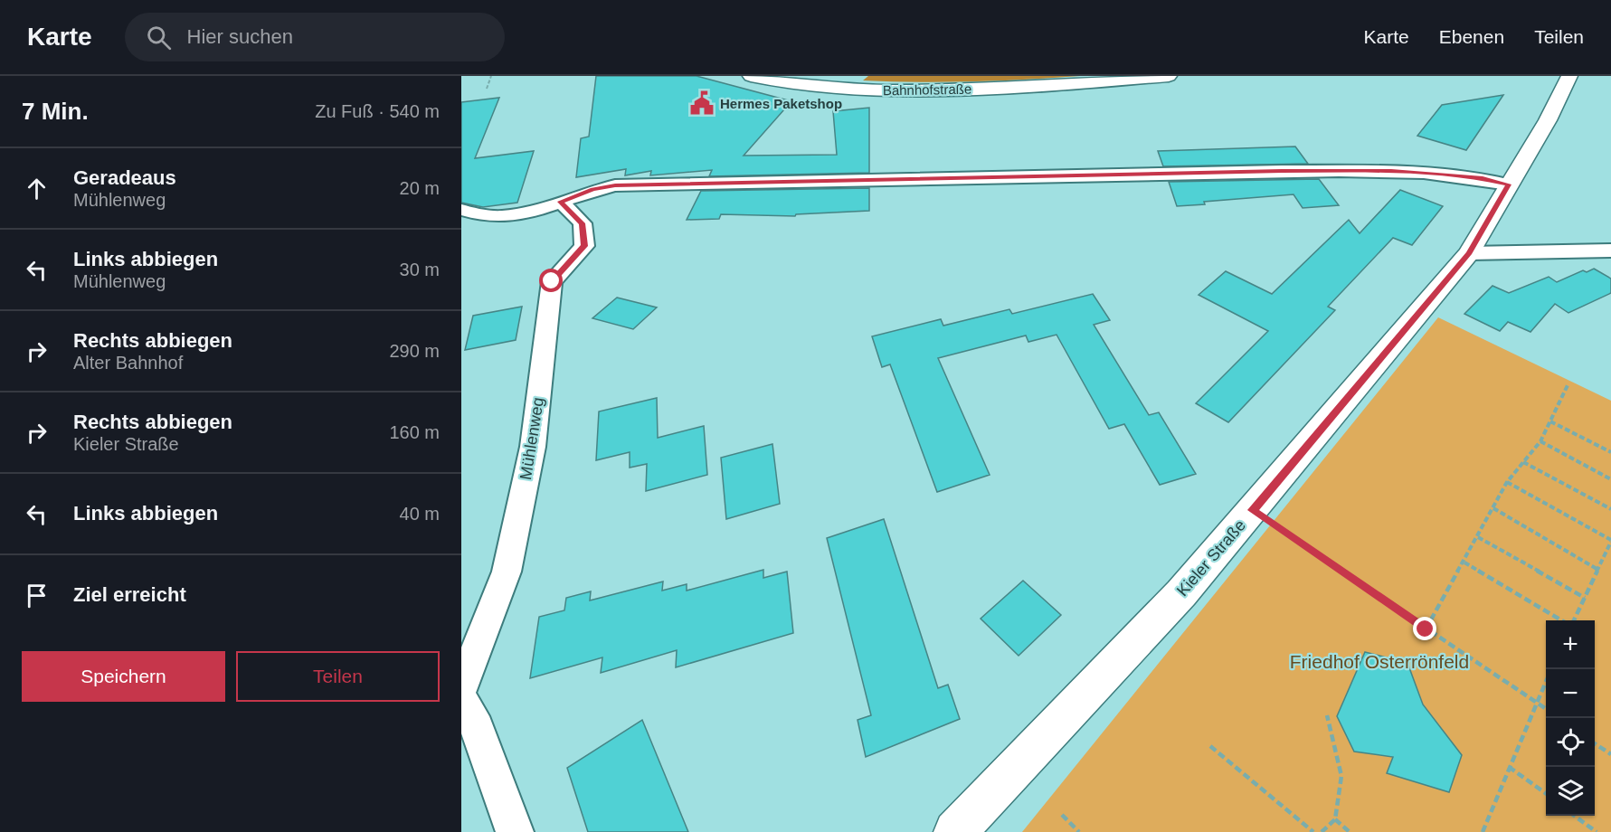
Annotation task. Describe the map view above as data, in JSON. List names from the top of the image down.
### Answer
{
  "streets": {
    "street": ["Bahnhofstraße", "Mühlenweg", "Kieler Straße"]
  },
  "parks": ["Friedhof Osterrönfeld"],
  "places": {
    "public building": ["Hermes Paketshop"]
  },
  "page": {
    "header": "Karte",
    "search": "Hier suchen",
    "nav": ["Karte", "Ebenen", "Teilen"],
    "heading": ["7 Min.", "Zu Fuß · 540 m"],
    "list": [
      ["Geradeaus", "Mühlenweg", "20 m"],
      ["Links abbiegen", "Mühlenweg", "30 m"],
      ["Rechts abbiegen", "Alter Bahnhof", "290 m"],
      ["Rechts abbiegen", "Kieler Straße", "160 m"],
      ["Links abbiegen", "40 m"],
      "Ziel erreicht"
    ],
    "map_buttons": ["+", "−"],
    "buttons": ["Speichern", "Teilen"]
  }
}
